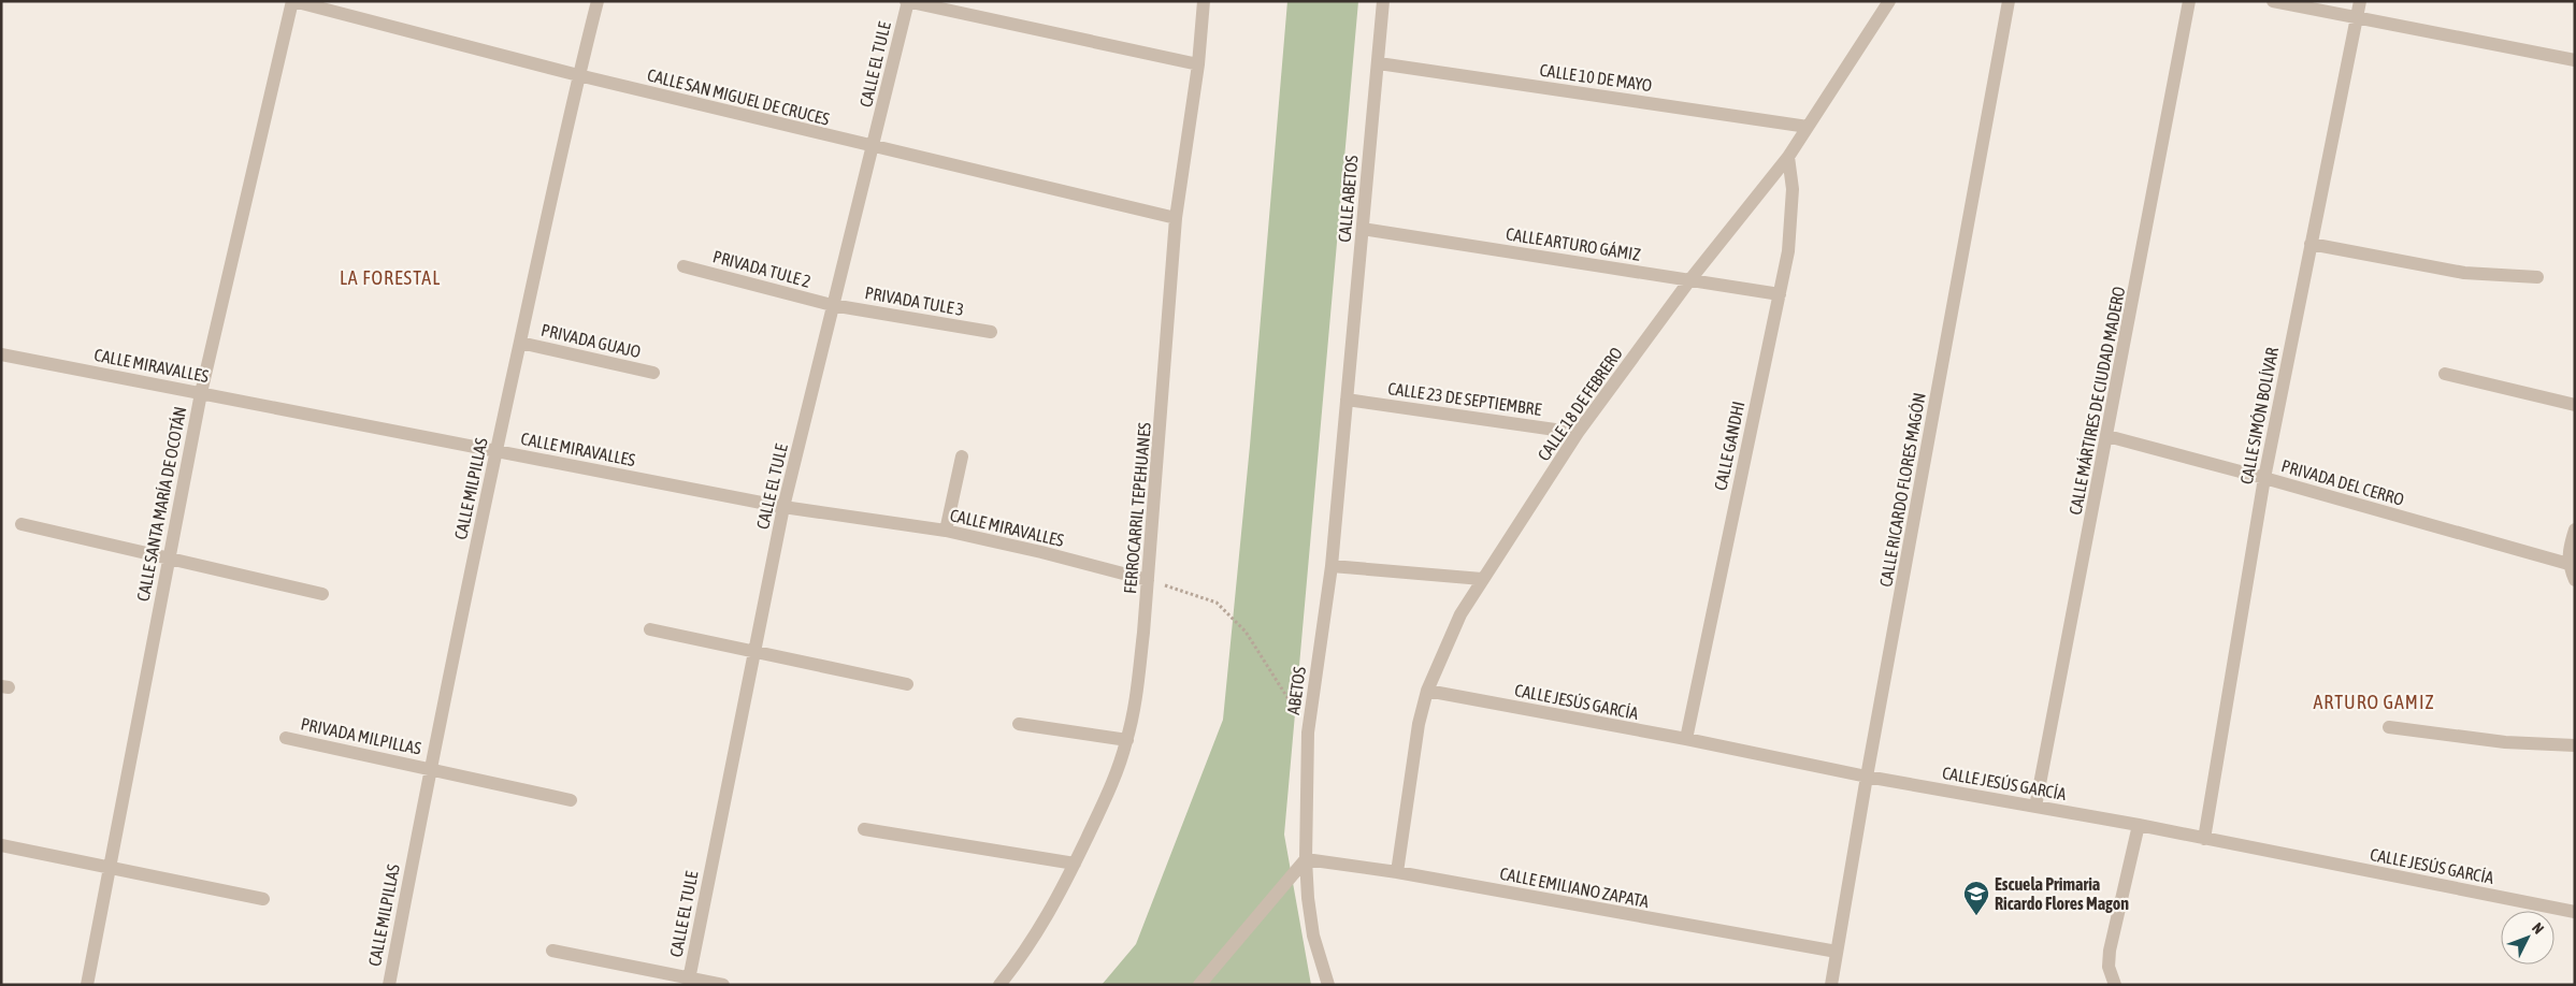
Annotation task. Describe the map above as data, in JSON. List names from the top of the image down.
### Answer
{
  "streets": {
    "street": [
      "CALLE EL TULE",
      "CALLE 10 DE MAYO",
      "CALLE SAN MIGUEL DE CRUCES",
      "CALLE ABETOS",
      "CALLE ARTURO GÁMIZ",
      "PRIVADA TULE 2",
      "PRIVADA TULE 3",
      "PRIVADA GUAJO",
      "CALLE MIRAVALLES",
      "CALLE 23 DE SEPTIEMBRE",
      "CALLE MÁRTIRES DE CIUDAD MADERO",
      "CALLE 18 DE FEBRERO",
      "CALLE SIMÓN BOLÍVAR",
      "CALLE GANDHI",
      "PRIVADA DEL CERRO",
      "CALLE MILPILLAS",
      "CALLE RICARDO FLORES MAGÓN",
      "CALLE SANTA MARÍA DE OCOTÁN",
      "FERROCARRIL TEPEHUANES",
      "ABETOS",
      "CALLE JESÚS GARCÍA",
      "PRIVADA MILPILLAS",
      "CALLE EMILIANO ZAPATA"
    ]
  },
  "crossings": [
    ["CALLE EL TULE", "CALLE SAN MIGUEL DE CRUCES"],
    ["CALLE EL TULE", "PRIVADA TULE 2"],
    ["CALLE EL TULE", "PRIVADA TULE 3"],
    ["CALLE EL TULE", "CALLE MIRAVALLES"],
    ["CALLE 10 DE MAYO", "CALLE ABETOS"],
    ["CALLE 10 DE MAYO", "CALLE 18 DE FEBRERO"],
    ["CALLE SAN MIGUEL DE CRUCES", "CALLE MILPILLAS"],
    ["CALLE SAN MIGUEL DE CRUCES", "CALLE SANTA MARÍA DE OCOTÁN"],
    ["CALLE SAN MIGUEL DE CRUCES", "FERROCARRIL TEPEHUANES"],
    ["CALLE ABETOS", "CALLE ARTURO GÁMIZ"],
    ["CALLE ABETOS", "CALLE 23 DE SEPTIEMBRE"],
    ["CALLE ABETOS", "ABETOS"],
    ["CALLE ARTURO GÁMIZ", "CALLE 18 DE FEBRERO"],
    ["CALLE ARTURO GÁMIZ", "CALLE GANDHI"],
    ["PRIVADA TULE 2", "PRIVADA TULE 3"],
    ["PRIVADA GUAJO", "CALLE MILPILLAS"],
    ["CALLE MIRAVALLES", "CALLE MILPILLAS"],
    ["CALLE MIRAVALLES", "CALLE SANTA MARÍA DE OCOTÁN"],
    ["CALLE MIRAVALLES", "FERROCARRIL TEPEHUANES"],
    ["CALLE 23 DE SEPTIEMBRE", "CALLE 18 DE FEBRERO"],
    ["CALLE 23 DE SEPTIEMBRE", "ABETOS"],
    ["CALLE MÁRTIRES DE CIUDAD MADERO", "PRIVADA DEL CERRO"],
    ["CALLE MÁRTIRES DE CIUDAD MADERO", "CALLE JESÚS GARCÍA"],
    ["CALLE 18 DE FEBRERO", "CALLE GANDHI"],
    ["CALLE 18 DE FEBRERO", "CALLE JESÚS GARCÍA"],
    ["CALLE 18 DE FEBRERO", "CALLE EMILIANO ZAPATA"],
    ["CALLE SIMÓN BOLÍVAR", "PRIVADA DEL CERRO"],
    ["CALLE SIMÓN BOLÍVAR", "CALLE JESÚS GARCÍA"],
    ["CALLE GANDHI", "CALLE JESÚS GARCÍA"],
    ["CALLE MILPILLAS", "PRIVADA MILPILLAS"],
    ["CALLE RICARDO FLORES MAGÓN", "CALLE JESÚS GARCÍA"],
    ["CALLE RICARDO FLORES MAGÓN", "CALLE EMILIANO ZAPATA"],
    ["ABETOS", "CALLE EMILIANO ZAPATA"]
  ],
  "districts": ["LA FORESTAL", "ARTURO GAMIZ"],
  "places": {
    "school or university": ["Escuela Primaria Ricardo Flores Magon"]
  },
  "north": "top right"
}
